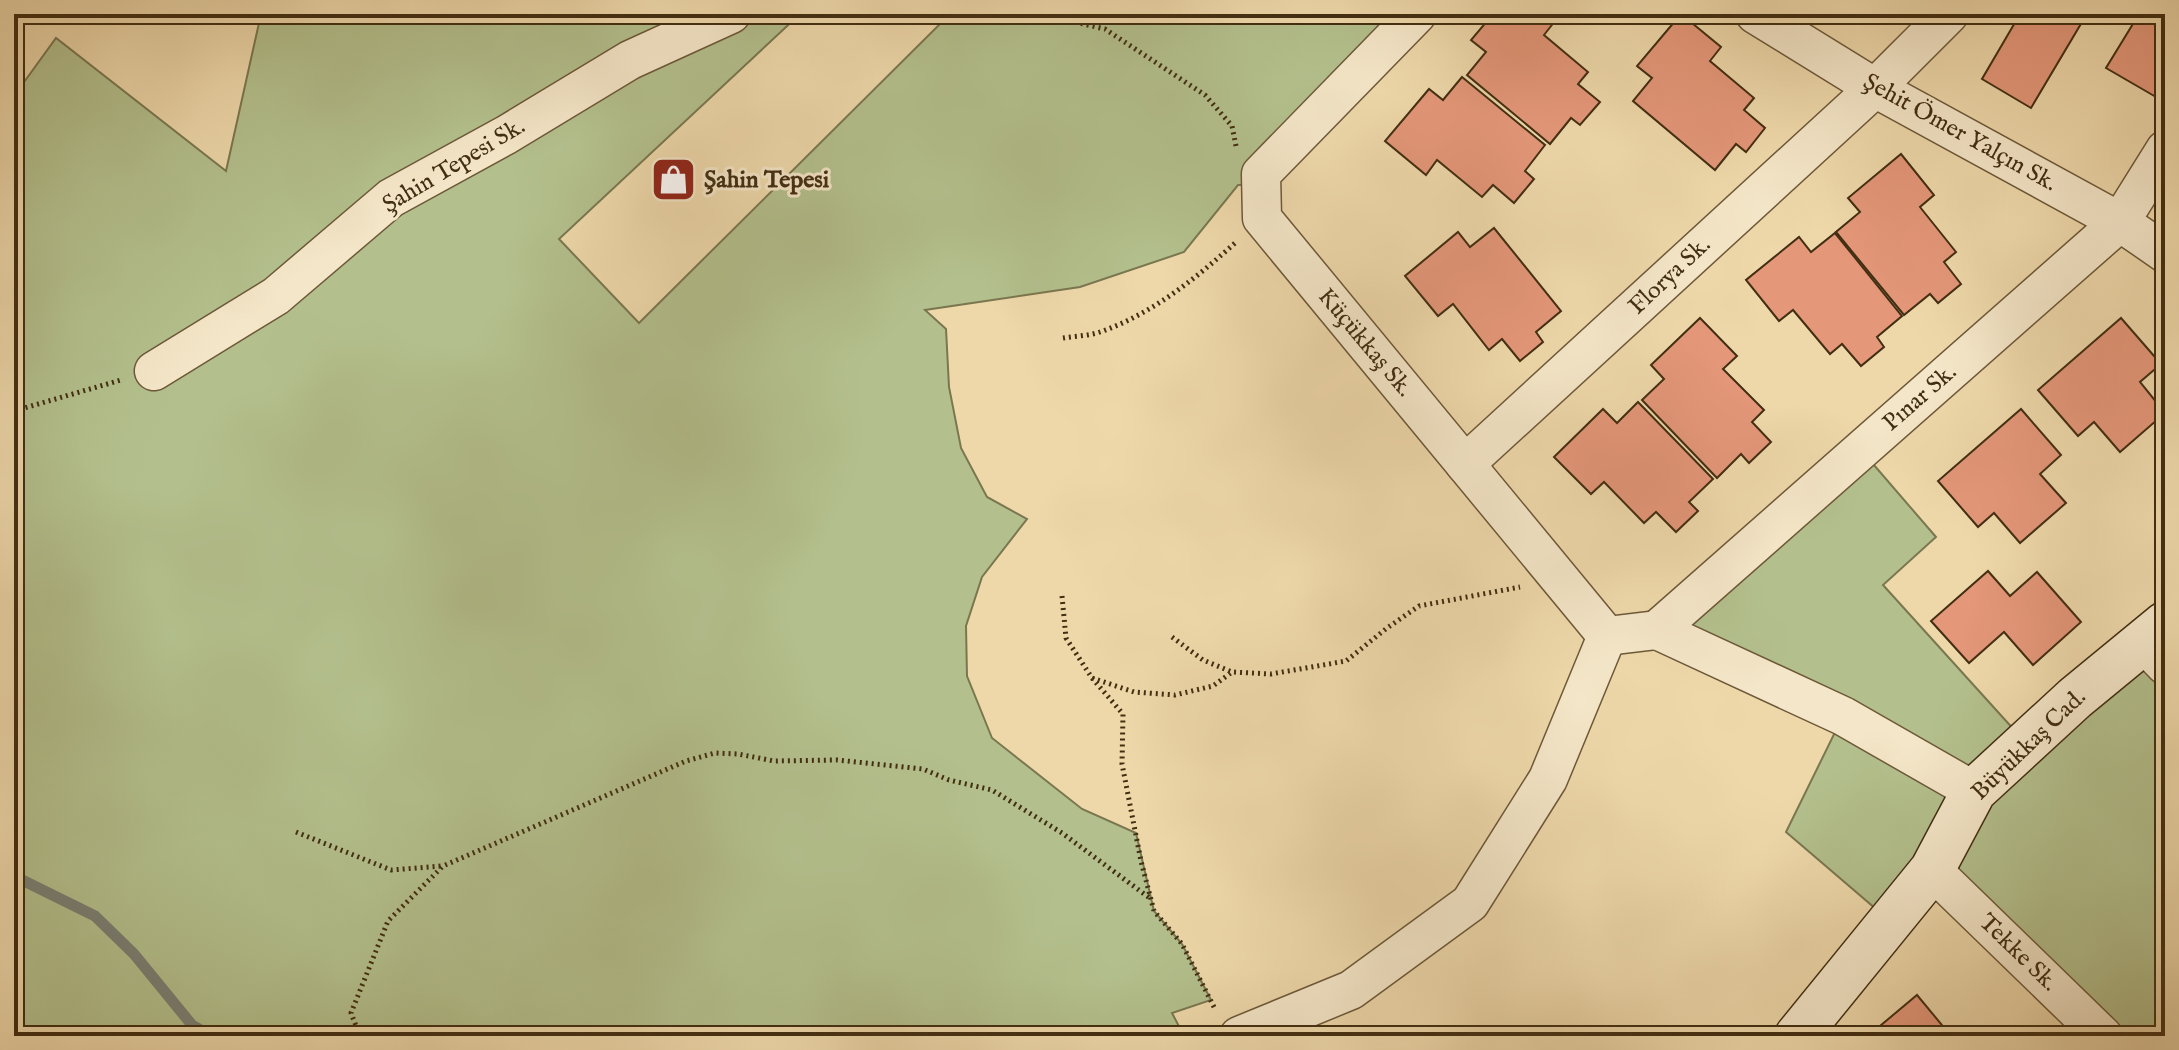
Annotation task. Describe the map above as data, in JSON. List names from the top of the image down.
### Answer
{
  "streets": {
    "street": [
      "Şehit Ömer Yalçın Sk.",
      "Şahin Tepesi Sk.",
      "Florya Sk.",
      "Küçükkaş Sk.",
      "Pınar Sk.",
      "Büyükkaş Cad.",
      "Tekke Sk."
    ]
  },
  "crossings": [
    ["Şehit Ömer Yalçın Sk.", "Florya Sk."],
    ["Şehit Ömer Yalçın Sk.", "Pınar Sk."],
    ["Florya Sk.", "Küçükkaş Sk."],
    ["Büyükkaş Cad.", "Tekke Sk."]
  ],
  "places": {
    "shop": ["Şahin Tepesi"]
  }
}
